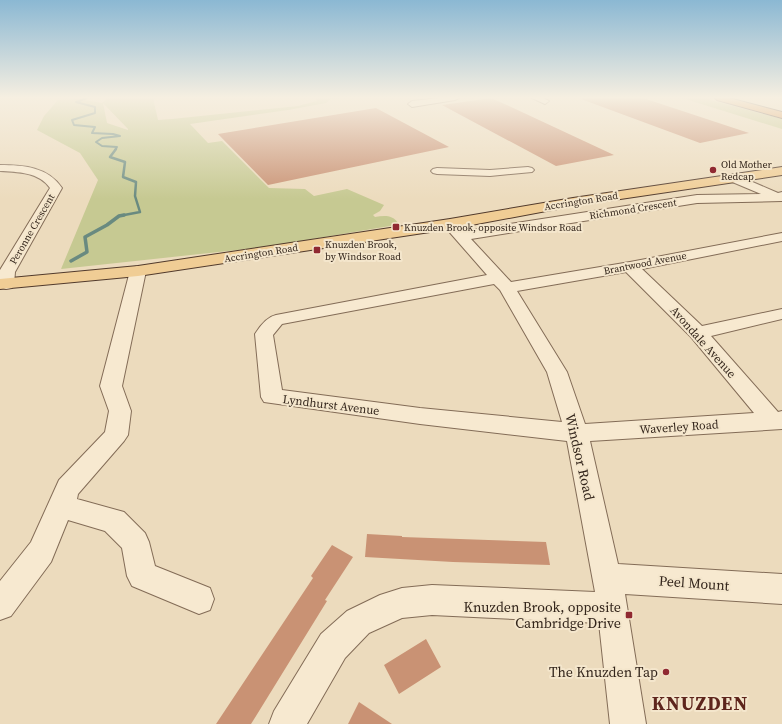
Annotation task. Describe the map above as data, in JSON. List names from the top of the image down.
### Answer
{
  "streets": {
    "main road": ["Accrington Road"],
    "street": [
      "Richmond Crescent",
      "Peronne Crescent",
      "Brantwood Avenue",
      "Avondale Avenue",
      "Lyndhurst Avenue",
      "Waverley Road",
      "Windsor Road",
      "Peel Mount"
    ]
  },
  "crossings": [
    ["Accrington Road", "Richmond Crescent"],
    ["Accrington Road", "Peronne Crescent"],
    ["Accrington Road", "Windsor Road"],
    ["Richmond Crescent", "Windsor Road"],
    ["Brantwood Avenue", "Avondale Avenue"],
    ["Brantwood Avenue", "Lyndhurst Avenue"],
    ["Brantwood Avenue", "Windsor Road"],
    ["Avondale Avenue", "Waverley Road"],
    ["Lyndhurst Avenue", "Waverley Road"],
    ["Lyndhurst Avenue", "Windsor Road"],
    ["Waverley Road", "Windsor Road"],
    ["Windsor Road", "Peel Mount"]
  ],
  "districts": ["KNUZDEN"],
  "places": {
    "other": ["Old Mother Redcap", "The Knuzden Tap"],
    "transit": ["Knuzden Brook, opposite Windsor Road", "Knuzden Brook, by Windsor Road", "Knuzden Brook, opposite Cambridge Drive"]
  }
}
